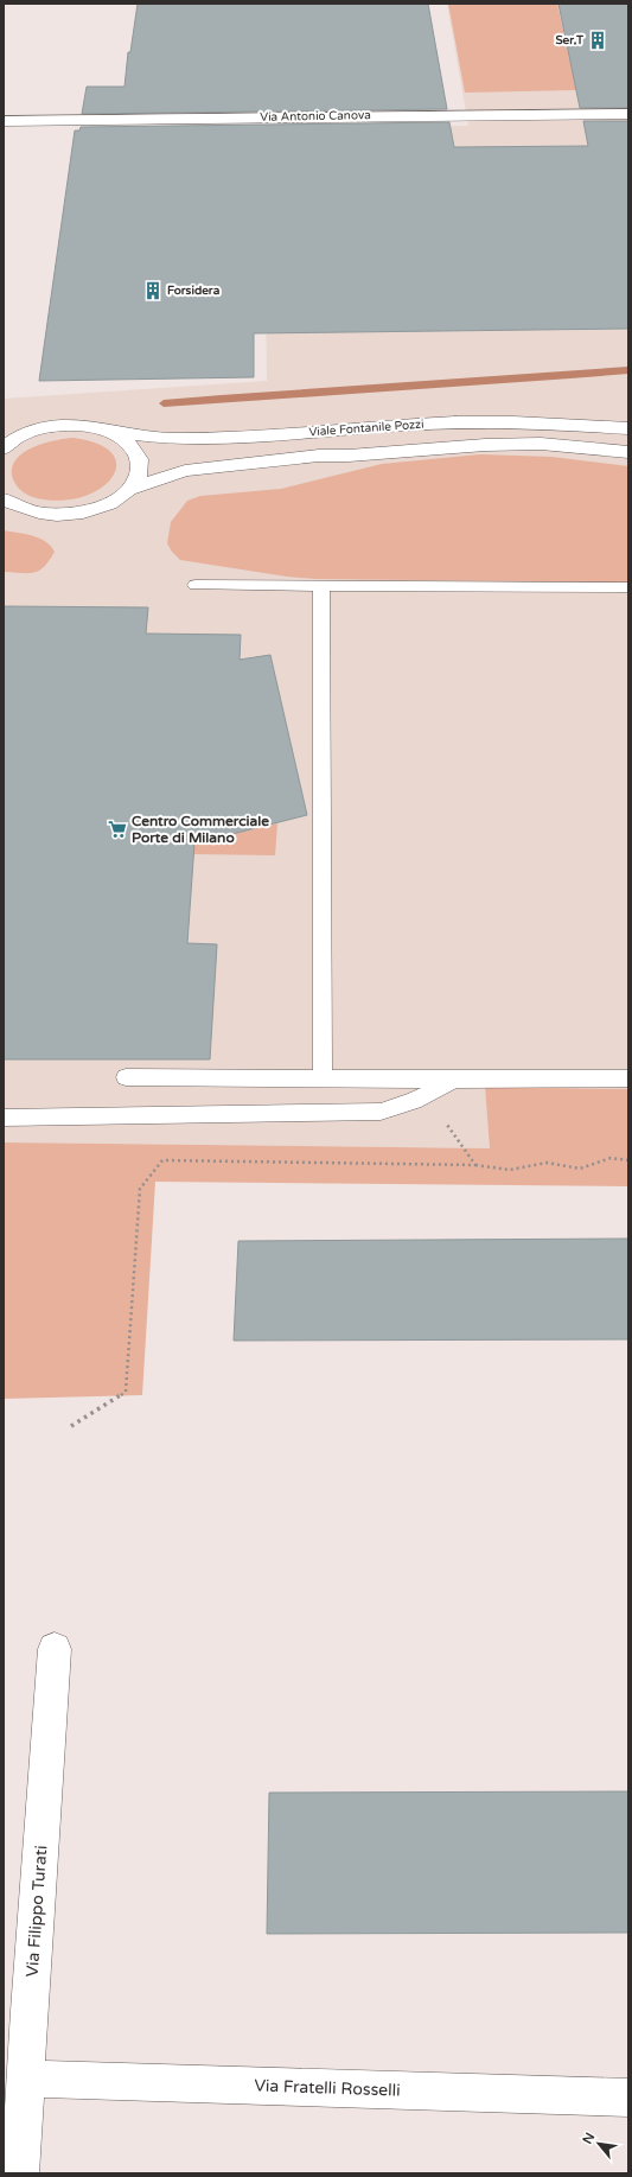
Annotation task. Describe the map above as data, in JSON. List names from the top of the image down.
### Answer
{
  "streets": {
    "street": [
      "Via Antonio Canova",
      "Viale Fontanile Pozzi",
      "Via Filippo Turati",
      "Via Fratelli Rosselli"
    ]
  },
  "crossings": [
    ["Via Filippo Turati", "Via Fratelli Rosselli"]
  ],
  "places": {
    "building": ["Ser.T", "Forsidera"],
    "supermarket": ["Centro Commerciale Porte di Milano"]
  },
  "north": "top left"
}
